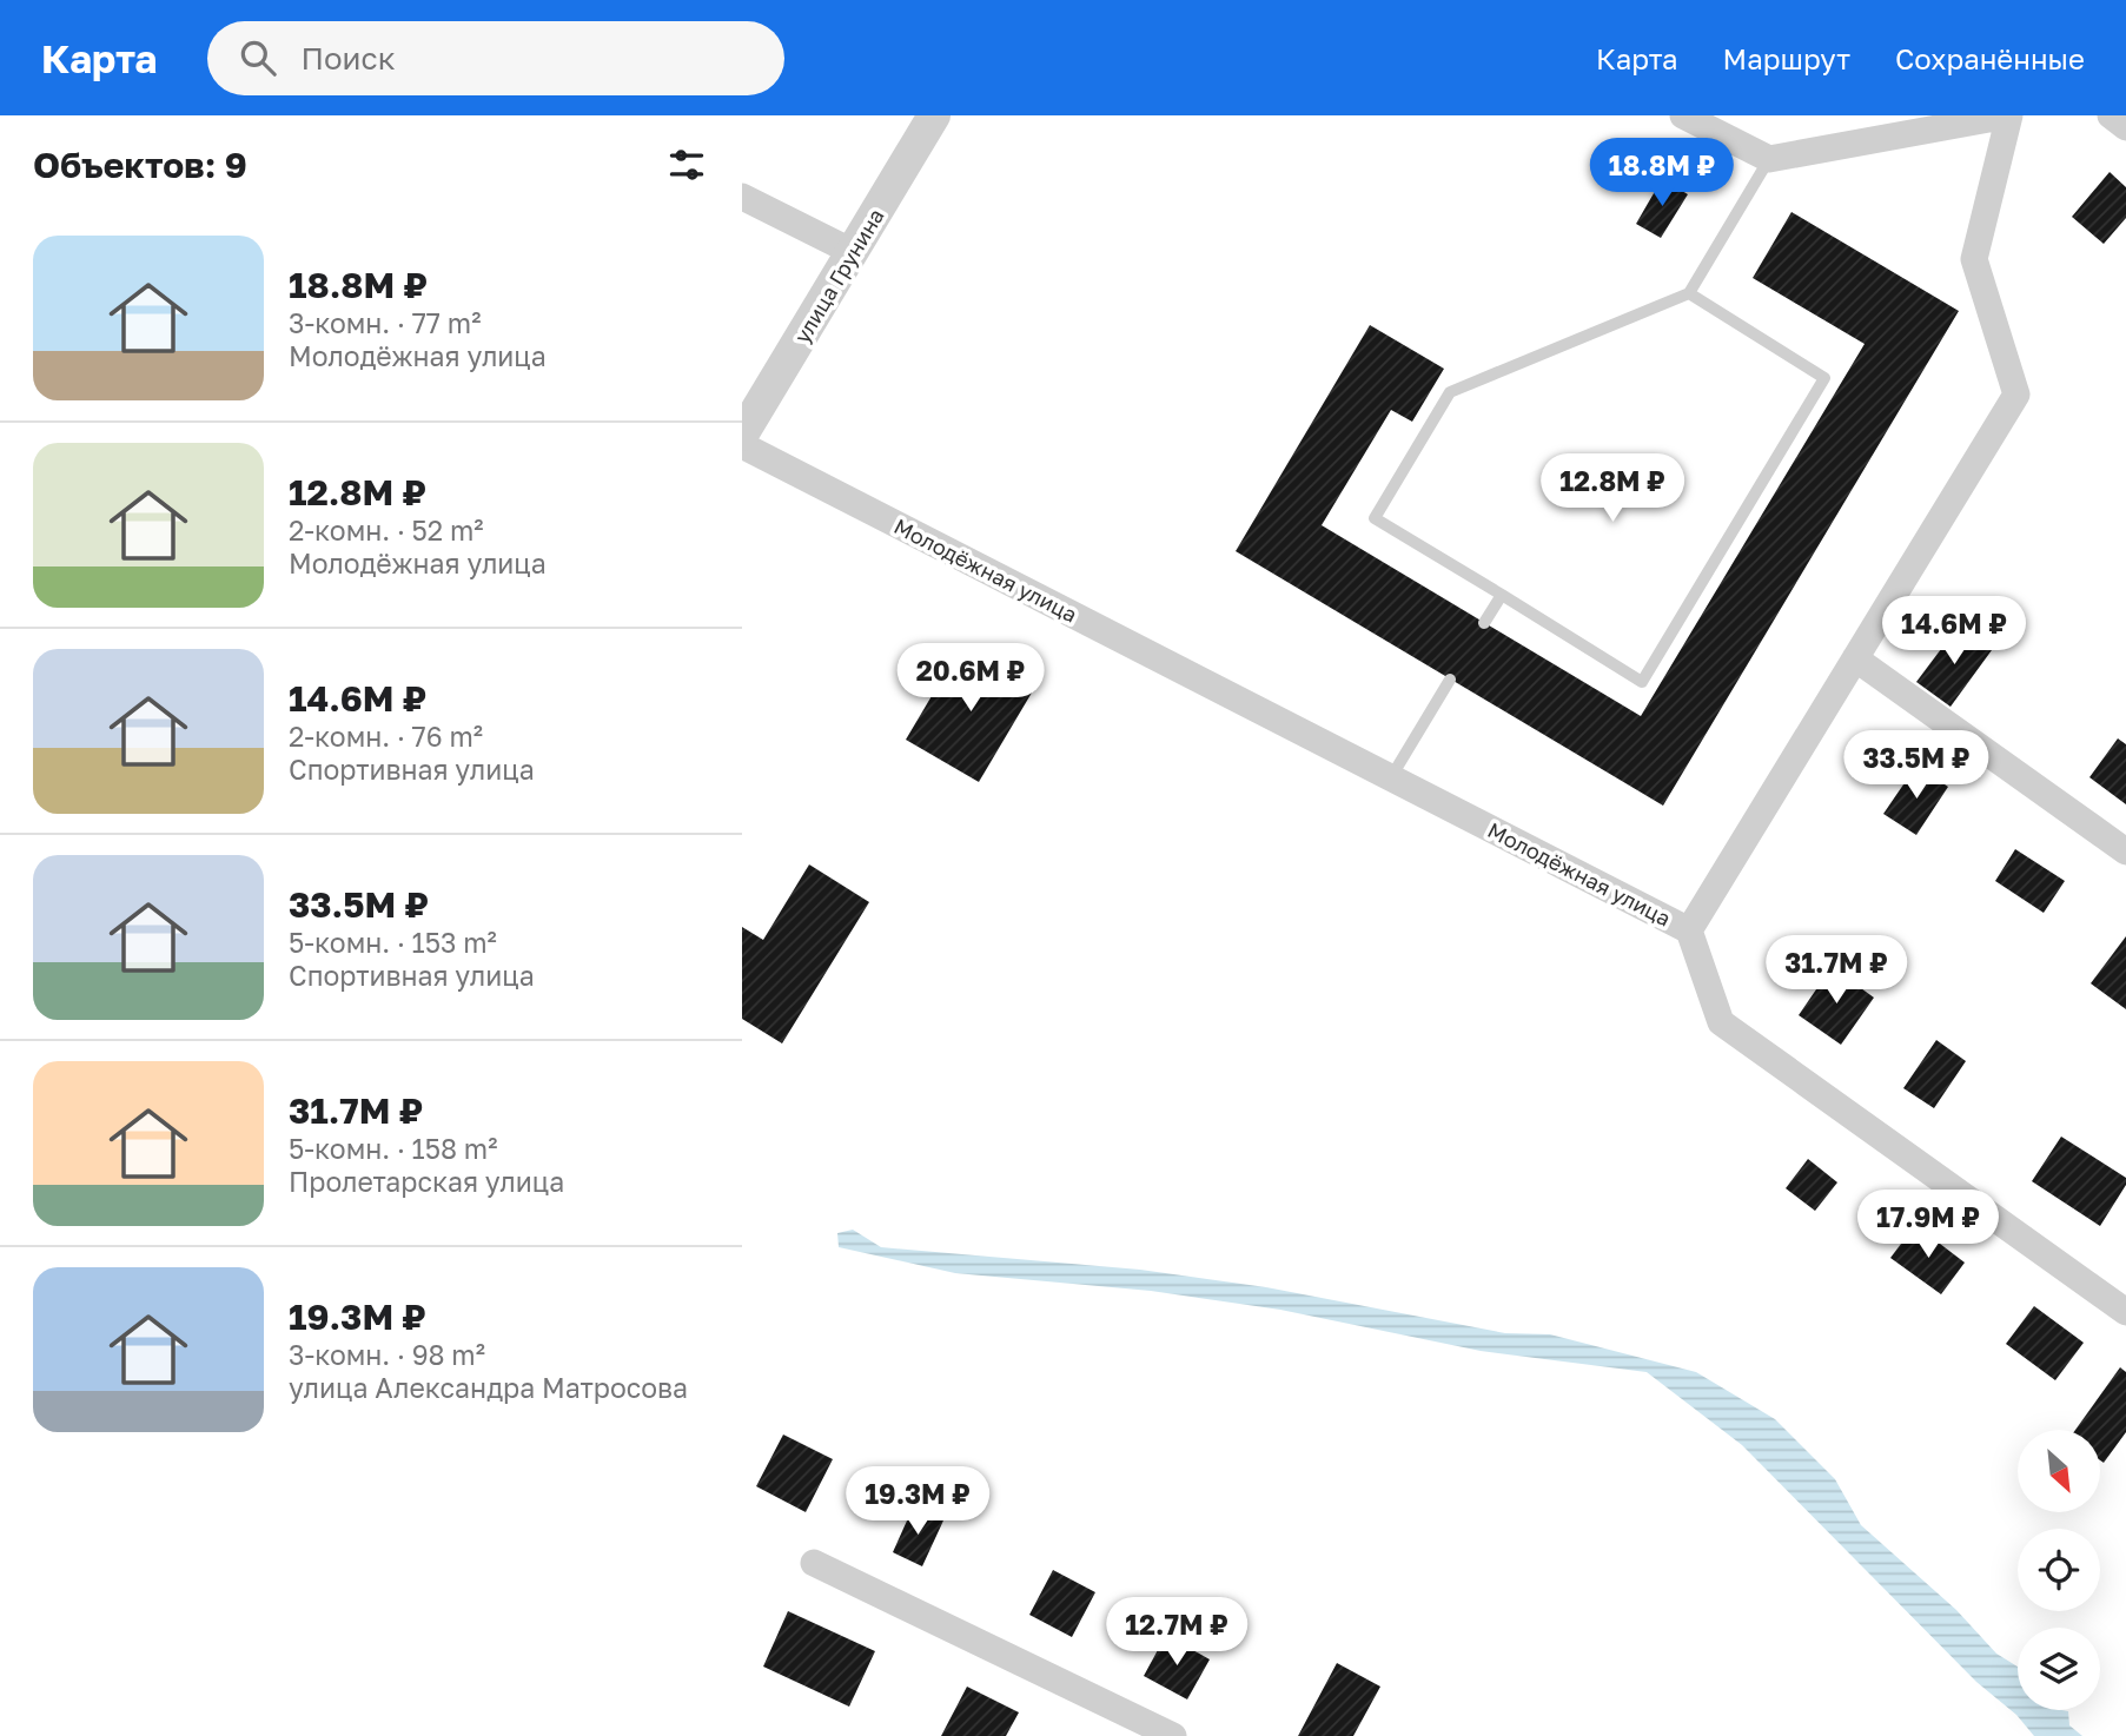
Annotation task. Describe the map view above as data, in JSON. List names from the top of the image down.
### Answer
{
  "streets": {
    "street": ["улица Грунина", "Молодёжная улица"]
  },
  "north": "bottom right",
  "page": {
    "header": "Карта",
    "search": "Поиск",
    "nav": ["Карта", "Маршрут", "Сохранённые"],
    "heading": "Объектов: 9",
    "price": [
      "18.8M ₽",
      "12.8M ₽",
      "14.6M ₽",
      "20.6M ₽",
      "33.5M ₽",
      "31.7M ₽",
      "17.9M ₽",
      "19.3M ₽",
      "12.7M ₽"
    ],
    "list": [
      {
        "name": "18.8M ₽",
        "note": "3-комн. · 77 m² · Молодёжная улица"
      },
      {
        "name": "12.8M ₽",
        "note": "2-комн. · 52 m² · Молодёжная улица"
      },
      {
        "name": "14.6M ₽",
        "note": "2-комн. · 76 m² · Спортивная улица"
      },
      {
        "name": "33.5M ₽",
        "note": "5-комн. · 153 m² · Спортивная улица"
      },
      {
        "name": "31.7M ₽",
        "note": "5-комн. · 158 m² · Пролетарская улица"
      },
      {
        "name": "19.3M ₽",
        "note": "3-комн. · 98 m² · улица Александра Матросова"
      }
    ]
  }
}
